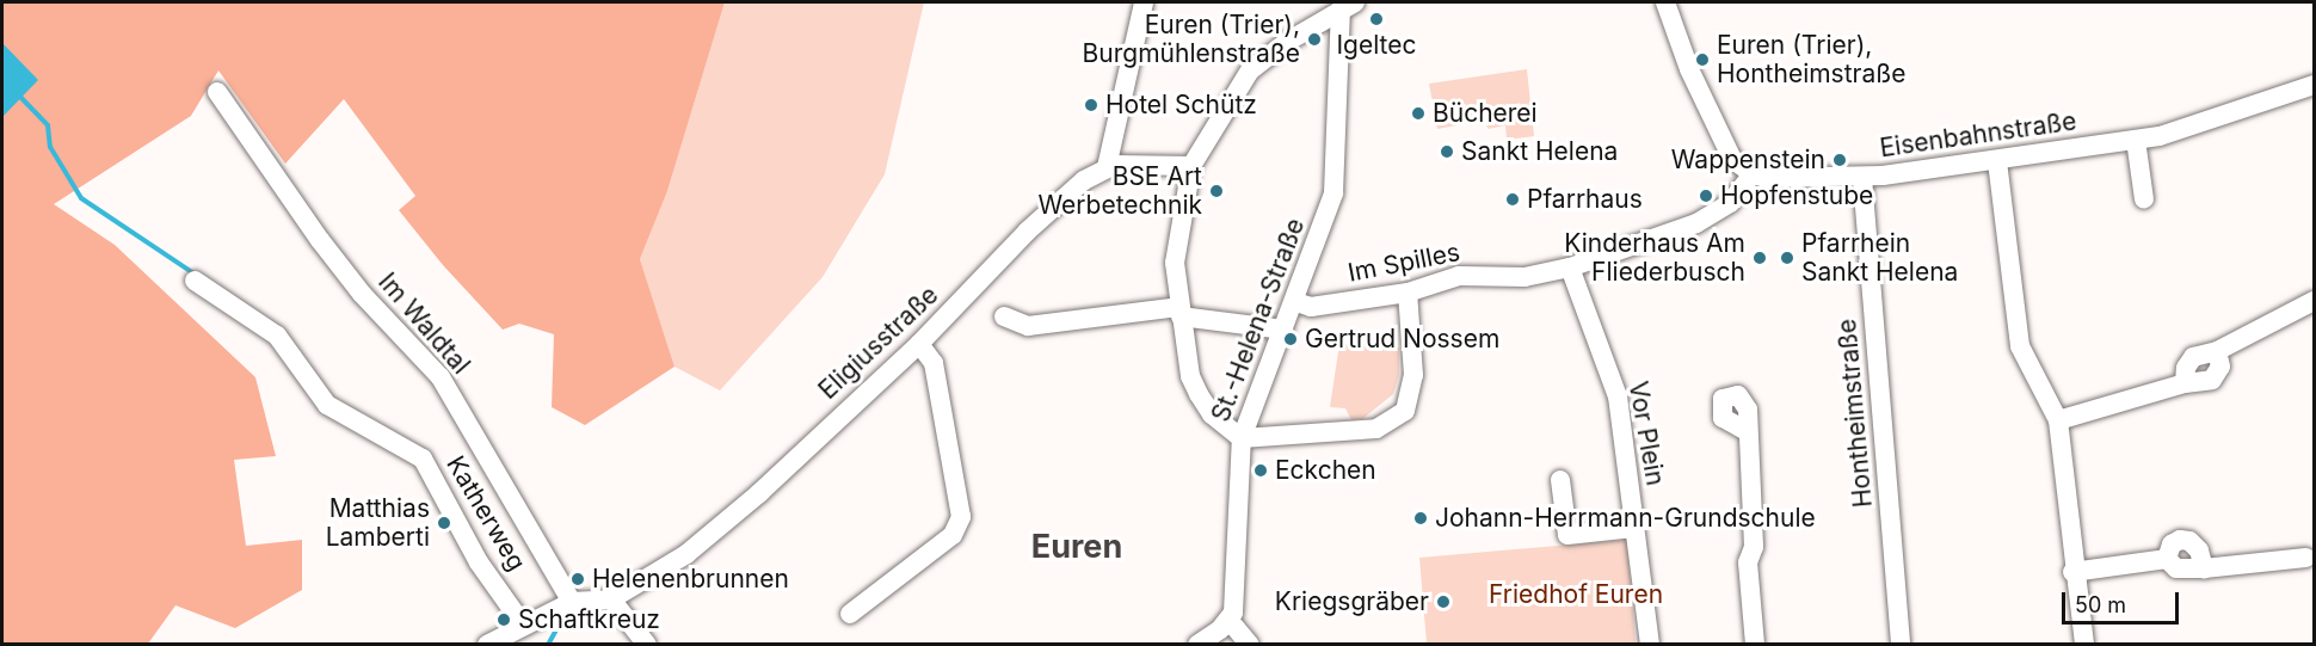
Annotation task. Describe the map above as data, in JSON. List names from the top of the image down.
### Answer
{
  "streets": {
    "street": [
      "Eisenbahnstraße",
      "Im Spilles",
      "St.-Helena-Straße",
      "Im Waldtal",
      "Eligiusstraße",
      "Hontheimstraße",
      "Vor Plein",
      "Katherweg"
    ]
  },
  "crossings": [
    ["Eisenbahnstraße", "Im Spilles"],
    ["Eisenbahnstraße", "Hontheimstraße"],
    ["Im Spilles", "St.-Helena-Straße"],
    ["Im Spilles", "Vor Plein"]
  ],
  "districts": ["Euren"],
  "parks": ["Friedhof Euren"],
  "places": [
    "Igeltec",
    "Euren (Trier), Burgmühlenstraße",
    "Euren (Trier), Hontheimstraße",
    "Hotel Schütz",
    "Bücherei",
    "Sankt Helena",
    "Wappenstein",
    "BSE Art Werbetechnik",
    "Hopfenstube",
    "Pfarrhaus",
    "Kinderhaus Am Fliederbusch",
    "Pfarrhein Sankt Helena",
    "Gertrud Nossem",
    "Eckchen",
    "Johann-Herrmann-Grundschule",
    "Matthias Lamberti",
    "Helenenbrunnen",
    "Kriegsgräber",
    "Schaftkreuz"
  ],
  "scale_bar": "50 m"
}
